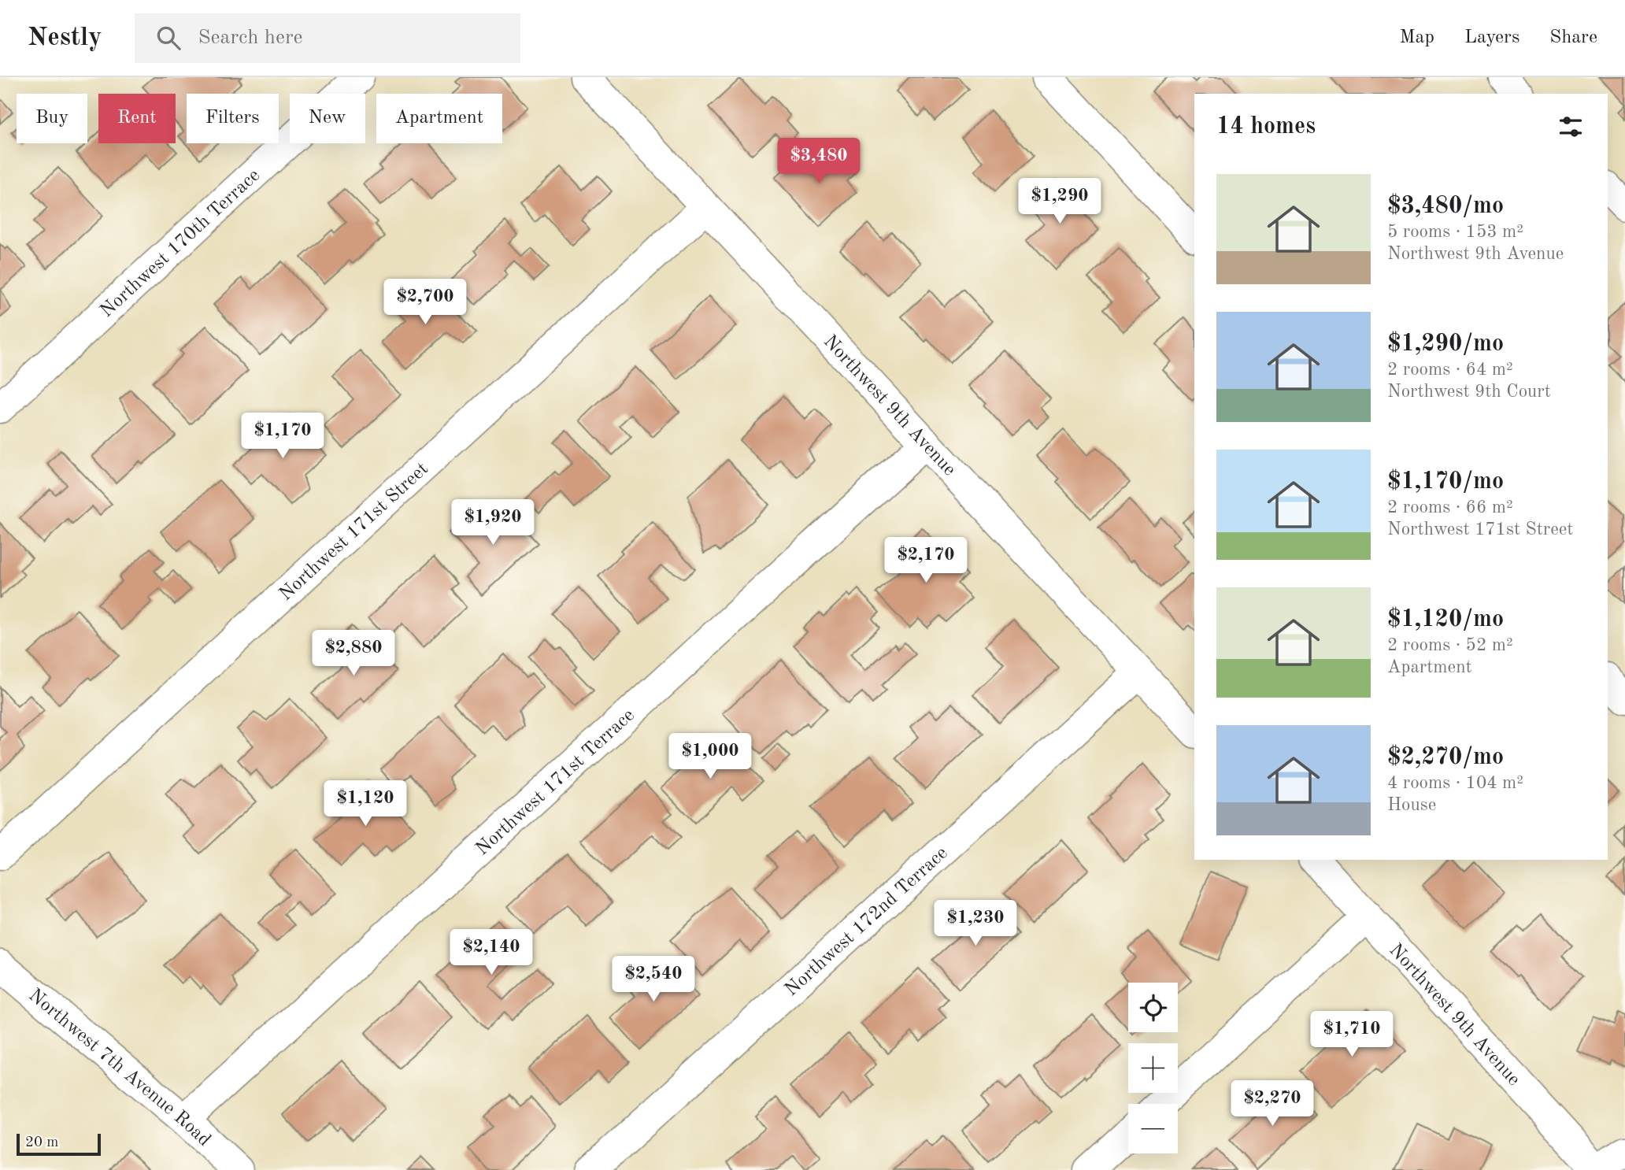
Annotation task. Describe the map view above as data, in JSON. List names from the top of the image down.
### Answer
{
  "streets": {
    "street": [
      "Northwest 170th Terrace",
      "Northwest 9th Avenue",
      "Northwest 171st Street",
      "Northwest 171st Terrace",
      "Northwest 172nd Terrace",
      "Northwest 7th Avenue Road"
    ]
  },
  "crossings": [
    ["Northwest 9th Avenue", "Northwest 171st Street"],
    ["Northwest 9th Avenue", "Northwest 171st Terrace"],
    ["Northwest 9th Avenue", "Northwest 172nd Terrace"],
    ["Northwest 171st Terrace", "Northwest 7th Avenue Road"]
  ],
  "scale_bar": "20 m",
  "page": {
    "header": "Nestly",
    "search": "Search here",
    "nav": ["Map", "Layers", "Share"],
    "chip": [
      "Buy",
      "Rent",
      "Filters",
      "New",
      "Apartment"
    ],
    "heading": "14 homes",
    "price": [
      "$3,480",
      "$1,290",
      "$2,700",
      "$1,170",
      "$1,920",
      "$2,170",
      "$2,880",
      "$1,000",
      "$1,120",
      "$1,230",
      "$2,140",
      "$2,540",
      "$1,710",
      "$2,270"
    ],
    "list": [
      {
        "name": "$3,480/mo",
        "note": "5 rooms · 153 m² · Northwest 9th Avenue"
      },
      {
        "name": "$1,290/mo",
        "note": "2 rooms · 64 m² · Northwest 9th Court"
      },
      {
        "name": "$1,170/mo",
        "note": "2 rooms · 66 m² · Northwest 171st Street"
      },
      {
        "name": "$1,120/mo",
        "note": "2 rooms · 52 m² · Apartment"
      },
      {
        "name": "$2,270/mo",
        "note": "4 rooms · 104 m² · House"
      }
    ],
    "map_buttons": ["+", "−"],
    "scale": "20 m"
  }
}
